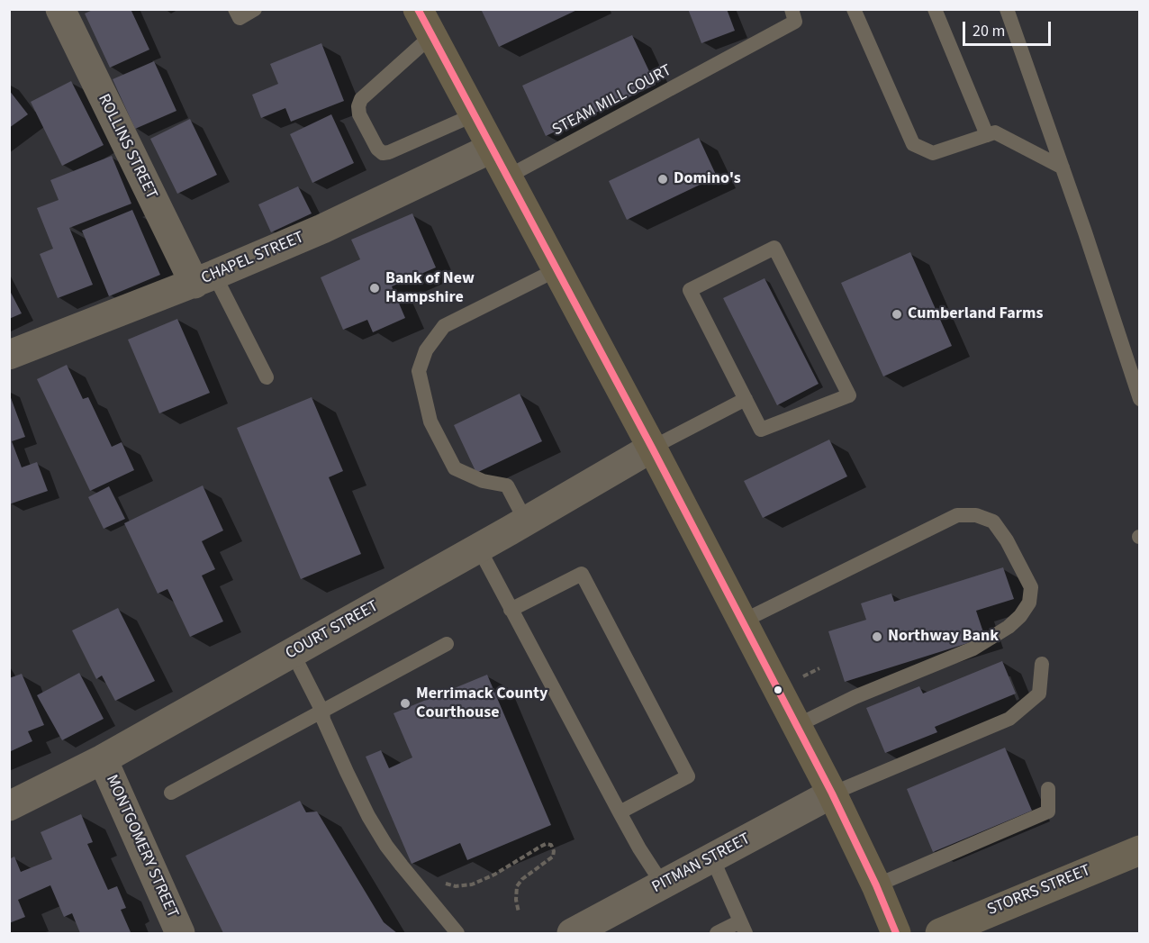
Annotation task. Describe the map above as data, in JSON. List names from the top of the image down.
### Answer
{
  "streets": {
    "street": [
      "ROLLINS STREET",
      "CHAPEL STREET",
      "COURT STREET",
      "MONTGOMERY STREET",
      "PITMAN STREET",
      "STORRS STREET"
    ],
    "lane": ["STEAM MILL COURT"]
  },
  "crossings": [
    ["ROLLINS STREET", "CHAPEL STREET"],
    ["COURT STREET", "MONTGOMERY STREET"]
  ],
  "places": [
    "Domino's",
    "Bank of New Hampshire",
    "Cumberland Farms",
    "Northway Bank",
    "Merrimack County Courthouse"
  ],
  "scale_bar": "20 m"
}
